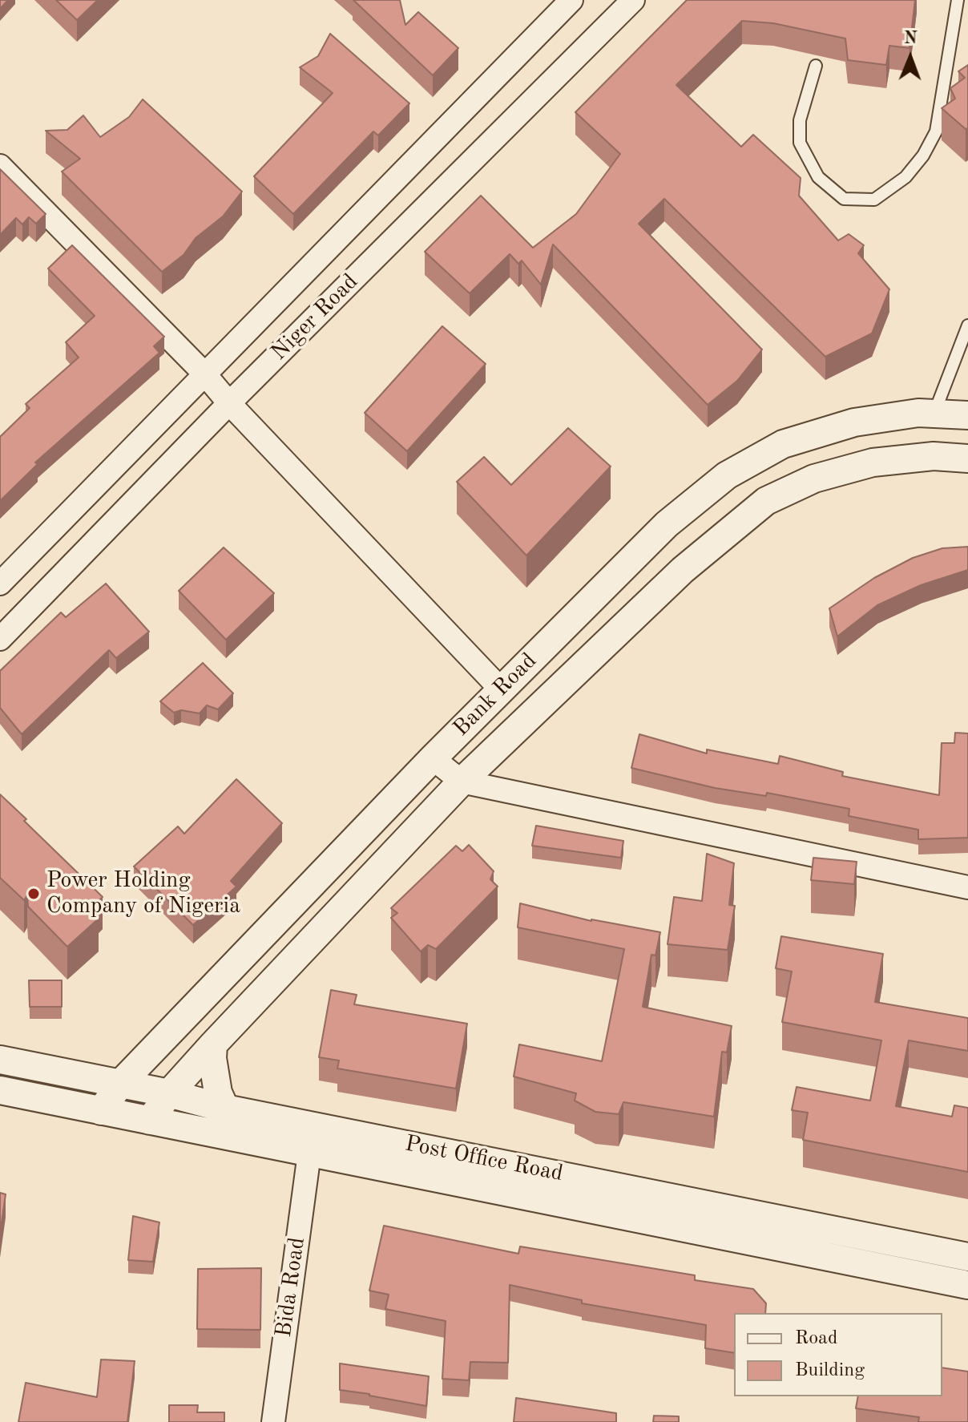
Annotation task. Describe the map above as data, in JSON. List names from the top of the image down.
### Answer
{
  "streets": {
    "street": [
      "Niger Road",
      "Bank Road",
      "Post Office Road",
      "Bida Road"
    ]
  },
  "crossings": [
    ["Bank Road", "Post Office Road"],
    ["Post Office Road", "Bida Road"]
  ],
  "places": ["Power Holding Company of Nigeria"],
  "legend": ["Road", "Building"],
  "north": "top"
}
